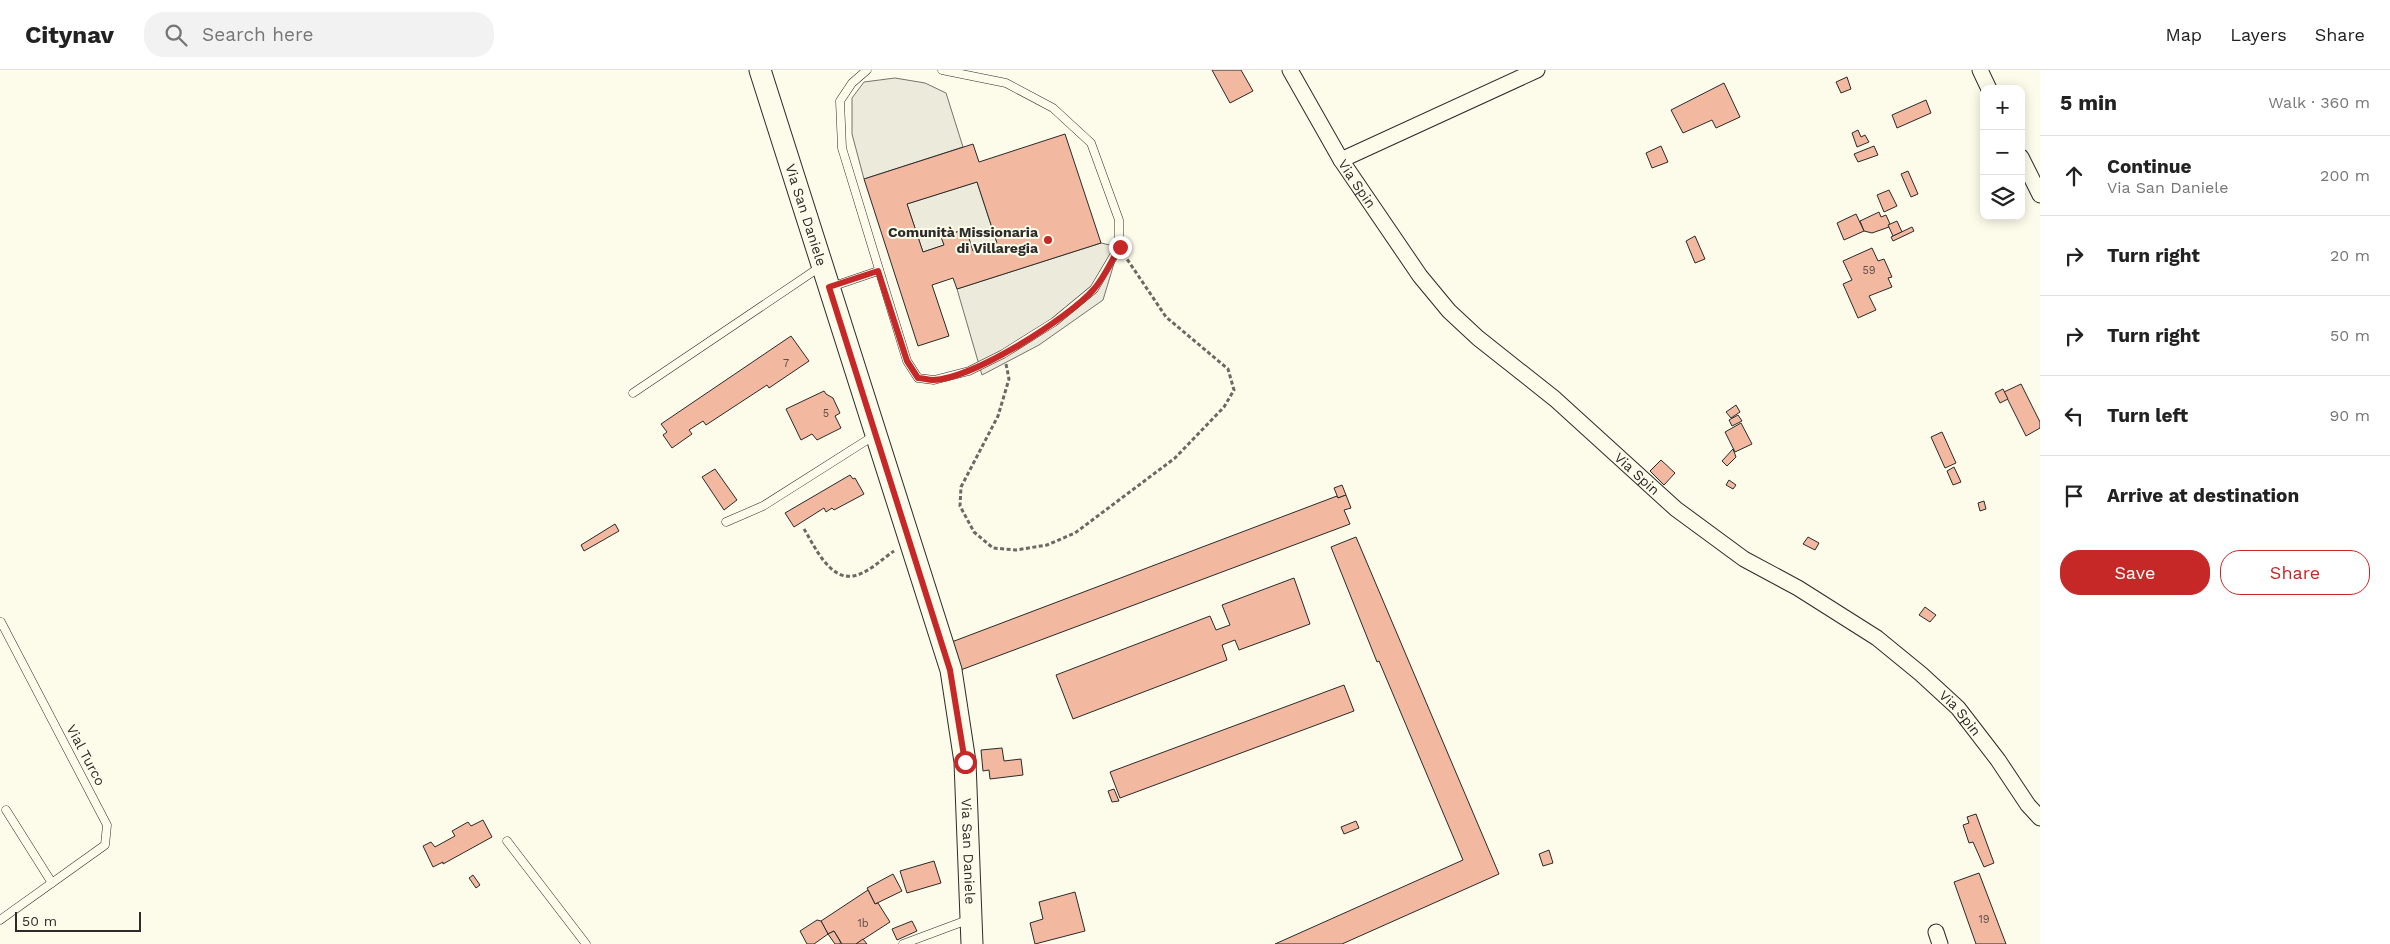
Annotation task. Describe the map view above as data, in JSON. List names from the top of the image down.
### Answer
{
  "streets": {
    "street": ["Via Spin", "Via San Daniele"],
    "lane": ["Vial Turco"]
  },
  "places": ["Comunità Missionaria di Villaregia"],
  "house_numbers": [
    "59",
    "7",
    "5",
    "19",
    "1b"
  ],
  "scale_bar": "50 m",
  "page": {
    "header": "Citynav",
    "search": "Search here",
    "nav": ["Map", "Layers", "Share"],
    "heading": ["5 min", "Walk · 360 m"],
    "map_buttons": ["+", "−"],
    "list": [
      ["Continue", "Via San Daniele", "200 m"],
      ["Turn right", "20 m"],
      ["Turn right", "50 m"],
      ["Turn left", "90 m"],
      "Arrive at destination"
    ],
    "buttons": ["Save", "Share"],
    "scale": "50 m"
  }
}
